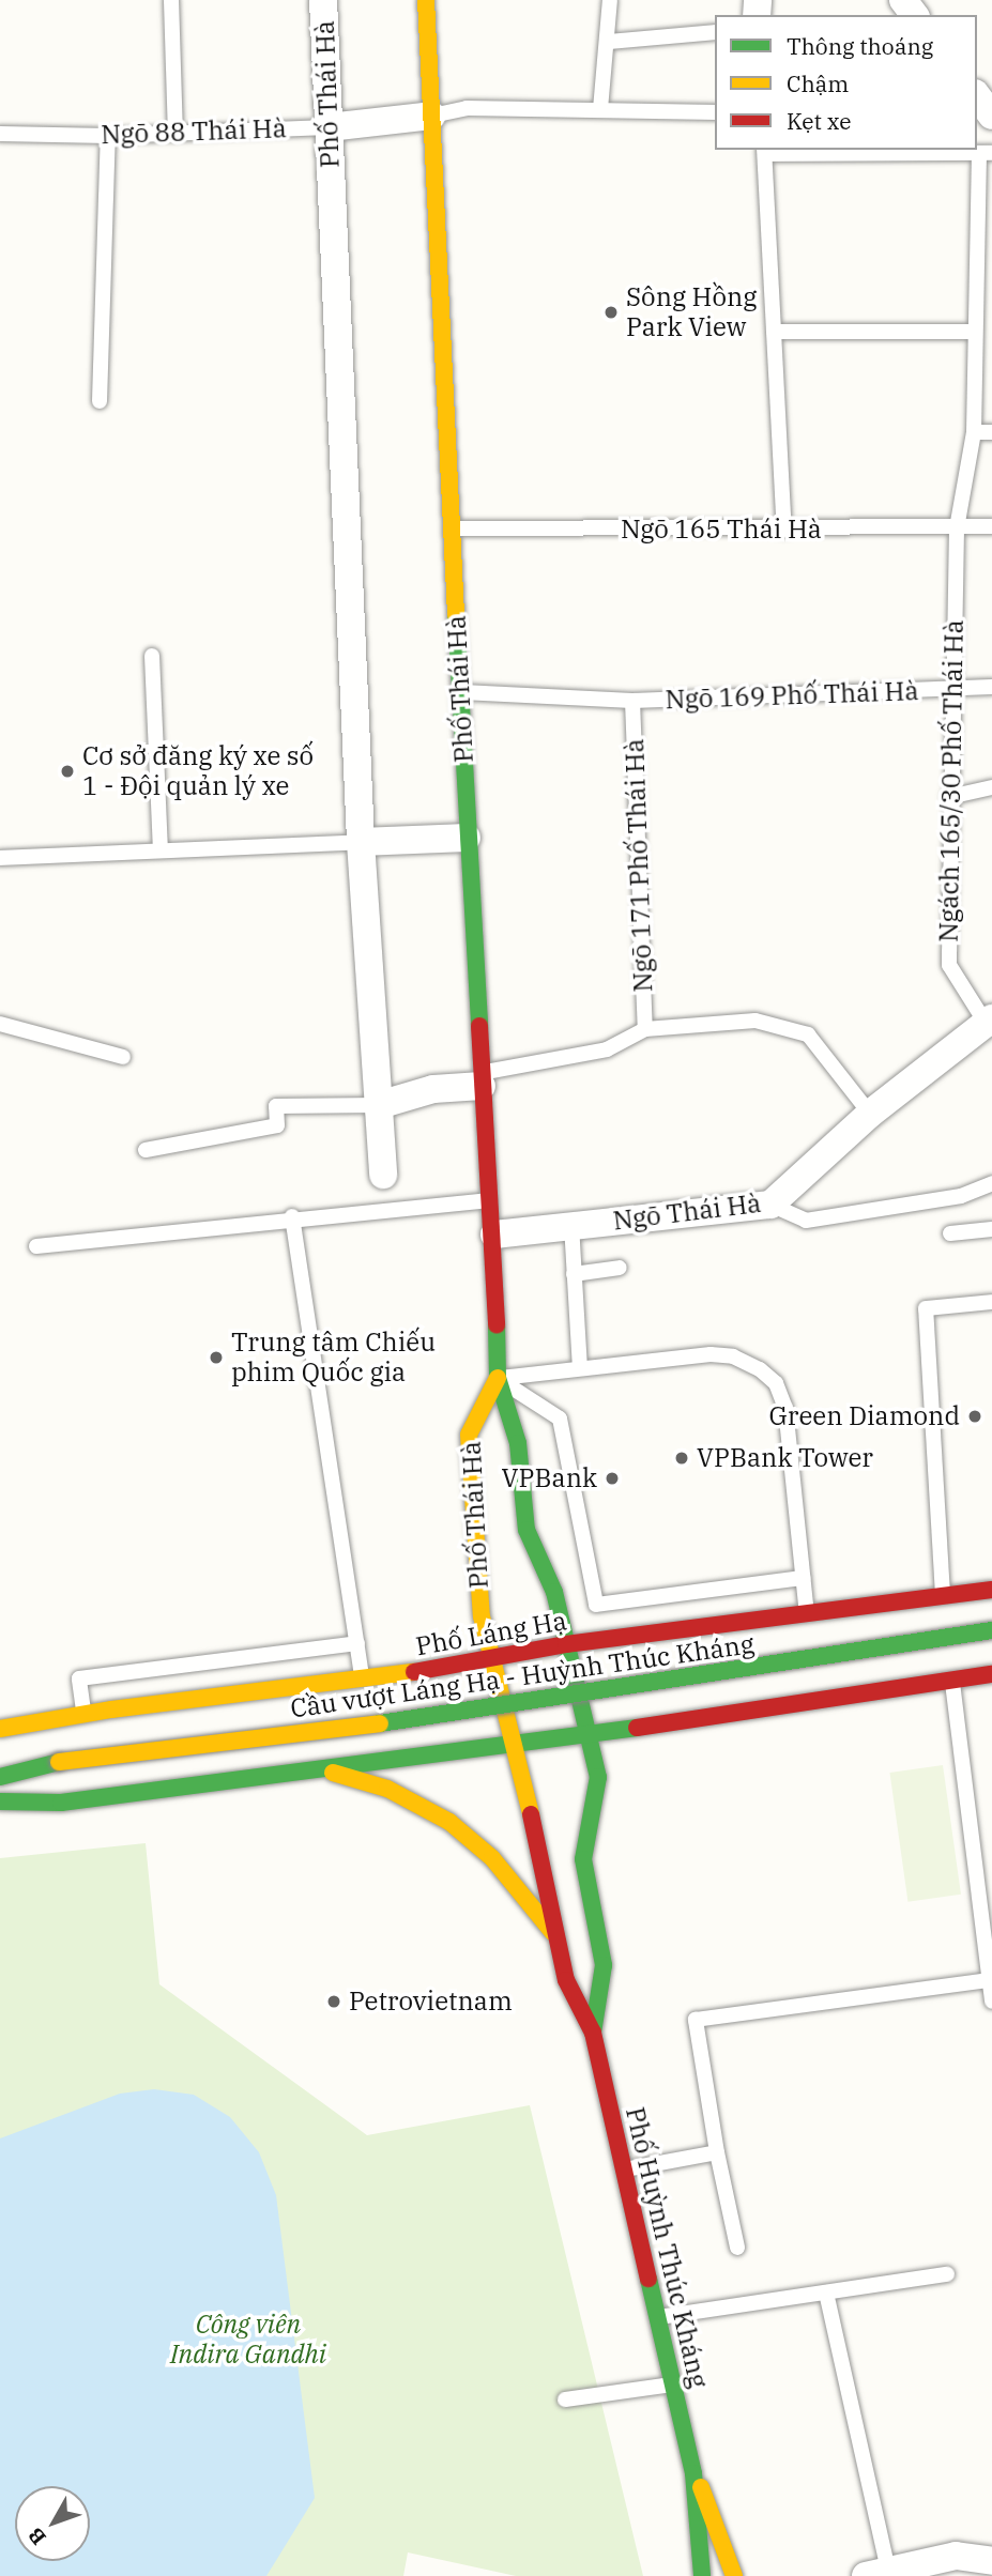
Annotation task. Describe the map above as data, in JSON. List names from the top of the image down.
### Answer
{
  "streets": {
    "main road": [
      "Phố Thái Hà",
      "Phố Láng Hạ",
      "Cầu vượt Láng Hạ - Huỳnh Thúc Kháng",
      "Phố Huỳnh Thúc Kháng"
    ],
    "street": ["Ngõ 88 Thái Hà", "Ngõ Thái Hà"],
    "lane": [
      "Ngõ 165 Thái Hà",
      "Ngõ 169 Phố Thái Hà",
      "Ngách 165/30 Phố Thái Hà",
      "Ngõ 171 Phố Thái Hà"
    ]
  },
  "crossings": [
    ["Phố Thái Hà", "Ngõ 88 Thái Hà"],
    ["Phố Thái Hà", "Ngõ 165 Thái Hà"],
    ["Phố Thái Hà", "Ngõ 169 Phố Thái Hà"],
    ["Phố Thái Hà", "Ngõ 171 Phố Thái Hà"],
    ["Phố Thái Hà", "Ngõ Thái Hà"],
    ["Phố Thái Hà", "Phố Láng Hạ"],
    ["Phố Thái Hà", "Phố Huỳnh Thúc Kháng"],
    ["Ngõ 165 Thái Hà", "Ngách 165/30 Phố Thái Hà"],
    ["Ngõ 169 Phố Thái Hà", "Ngách 165/30 Phố Thái Hà"],
    ["Ngõ 169 Phố Thái Hà", "Ngõ 171 Phố Thái Hà"],
    ["Ngách 165/30 Phố Thái Hà", "Ngõ Thái Hà"],
    ["Ngõ 171 Phố Thái Hà", "Ngõ Thái Hà"]
  ],
  "parks": ["Công viên Indira Gandhi"],
  "places": [
    "Sông Hồng Park View",
    "Cơ sở đăng ký xe số 1 - Đội quản lý xe",
    "Trung tâm Chiếu phim Quốc gia",
    "Green Diamond",
    "VPBank Tower",
    "VPBank",
    "Petrovietnam"
  ],
  "legend": ["Thông thoáng", "Chậm", "Kẹt xe"],
  "north": "bottom left"
}
